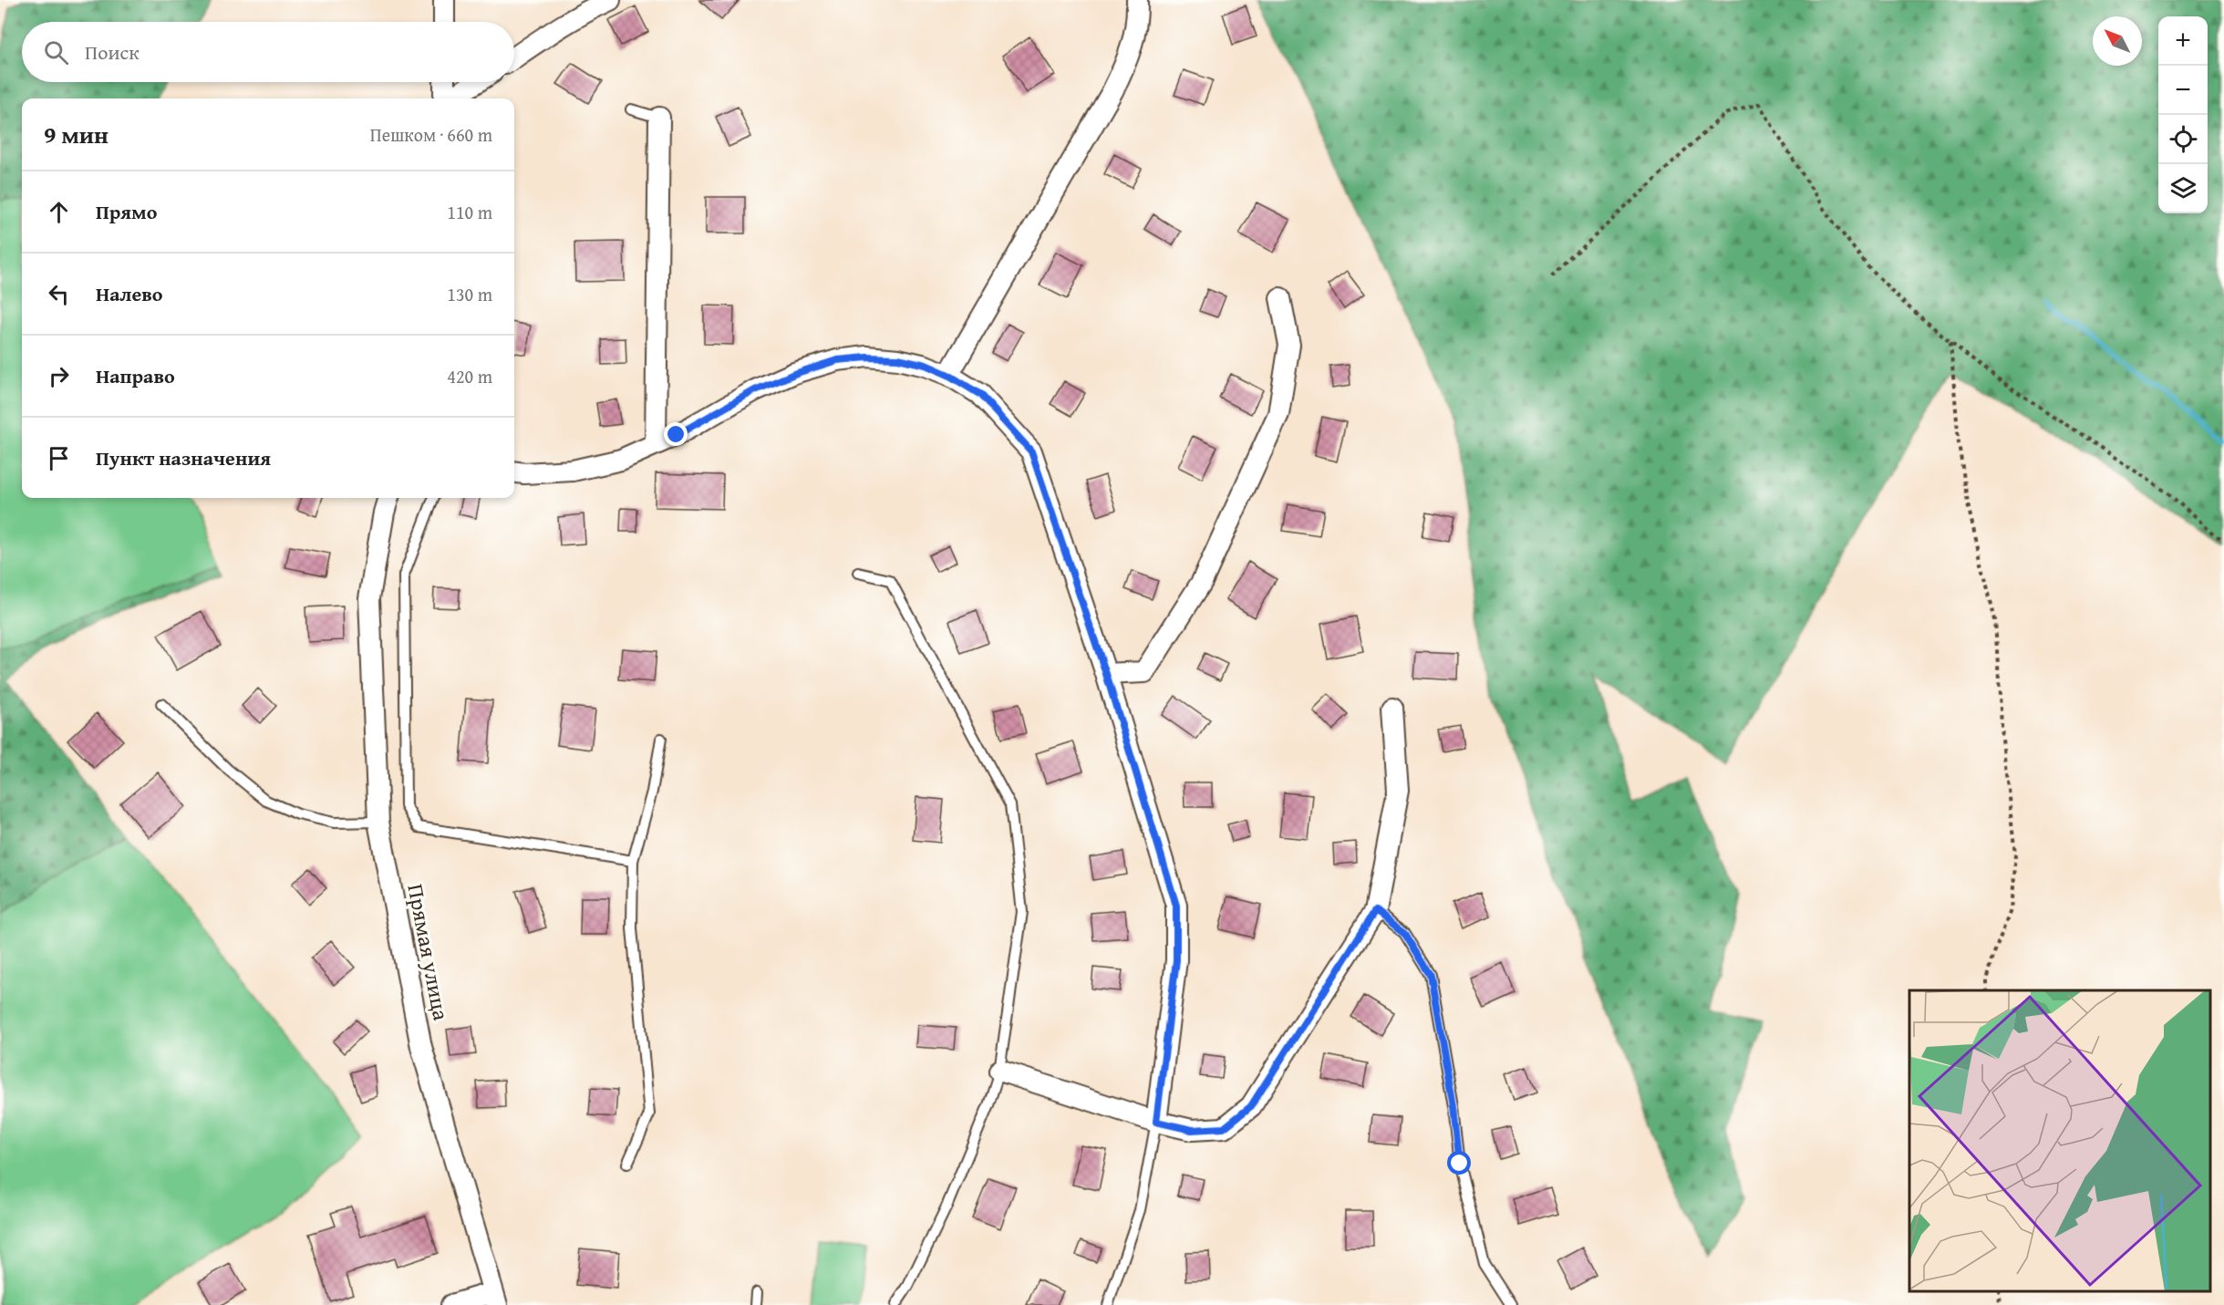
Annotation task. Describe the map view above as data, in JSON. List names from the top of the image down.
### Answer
{
  "streets": {
    "street": ["Прямая улица"]
  },
  "north": "top left",
  "page": {
    "map_buttons": ["+", "−"],
    "search": "Поиск",
    "heading": ["9 мин", "Пешком · 660 m"],
    "list": [
      ["Прямо", "110 m"],
      ["Налево", "130 m"],
      ["Направо", "420 m"],
      "Пункт назначения"
    ]
  }
}
